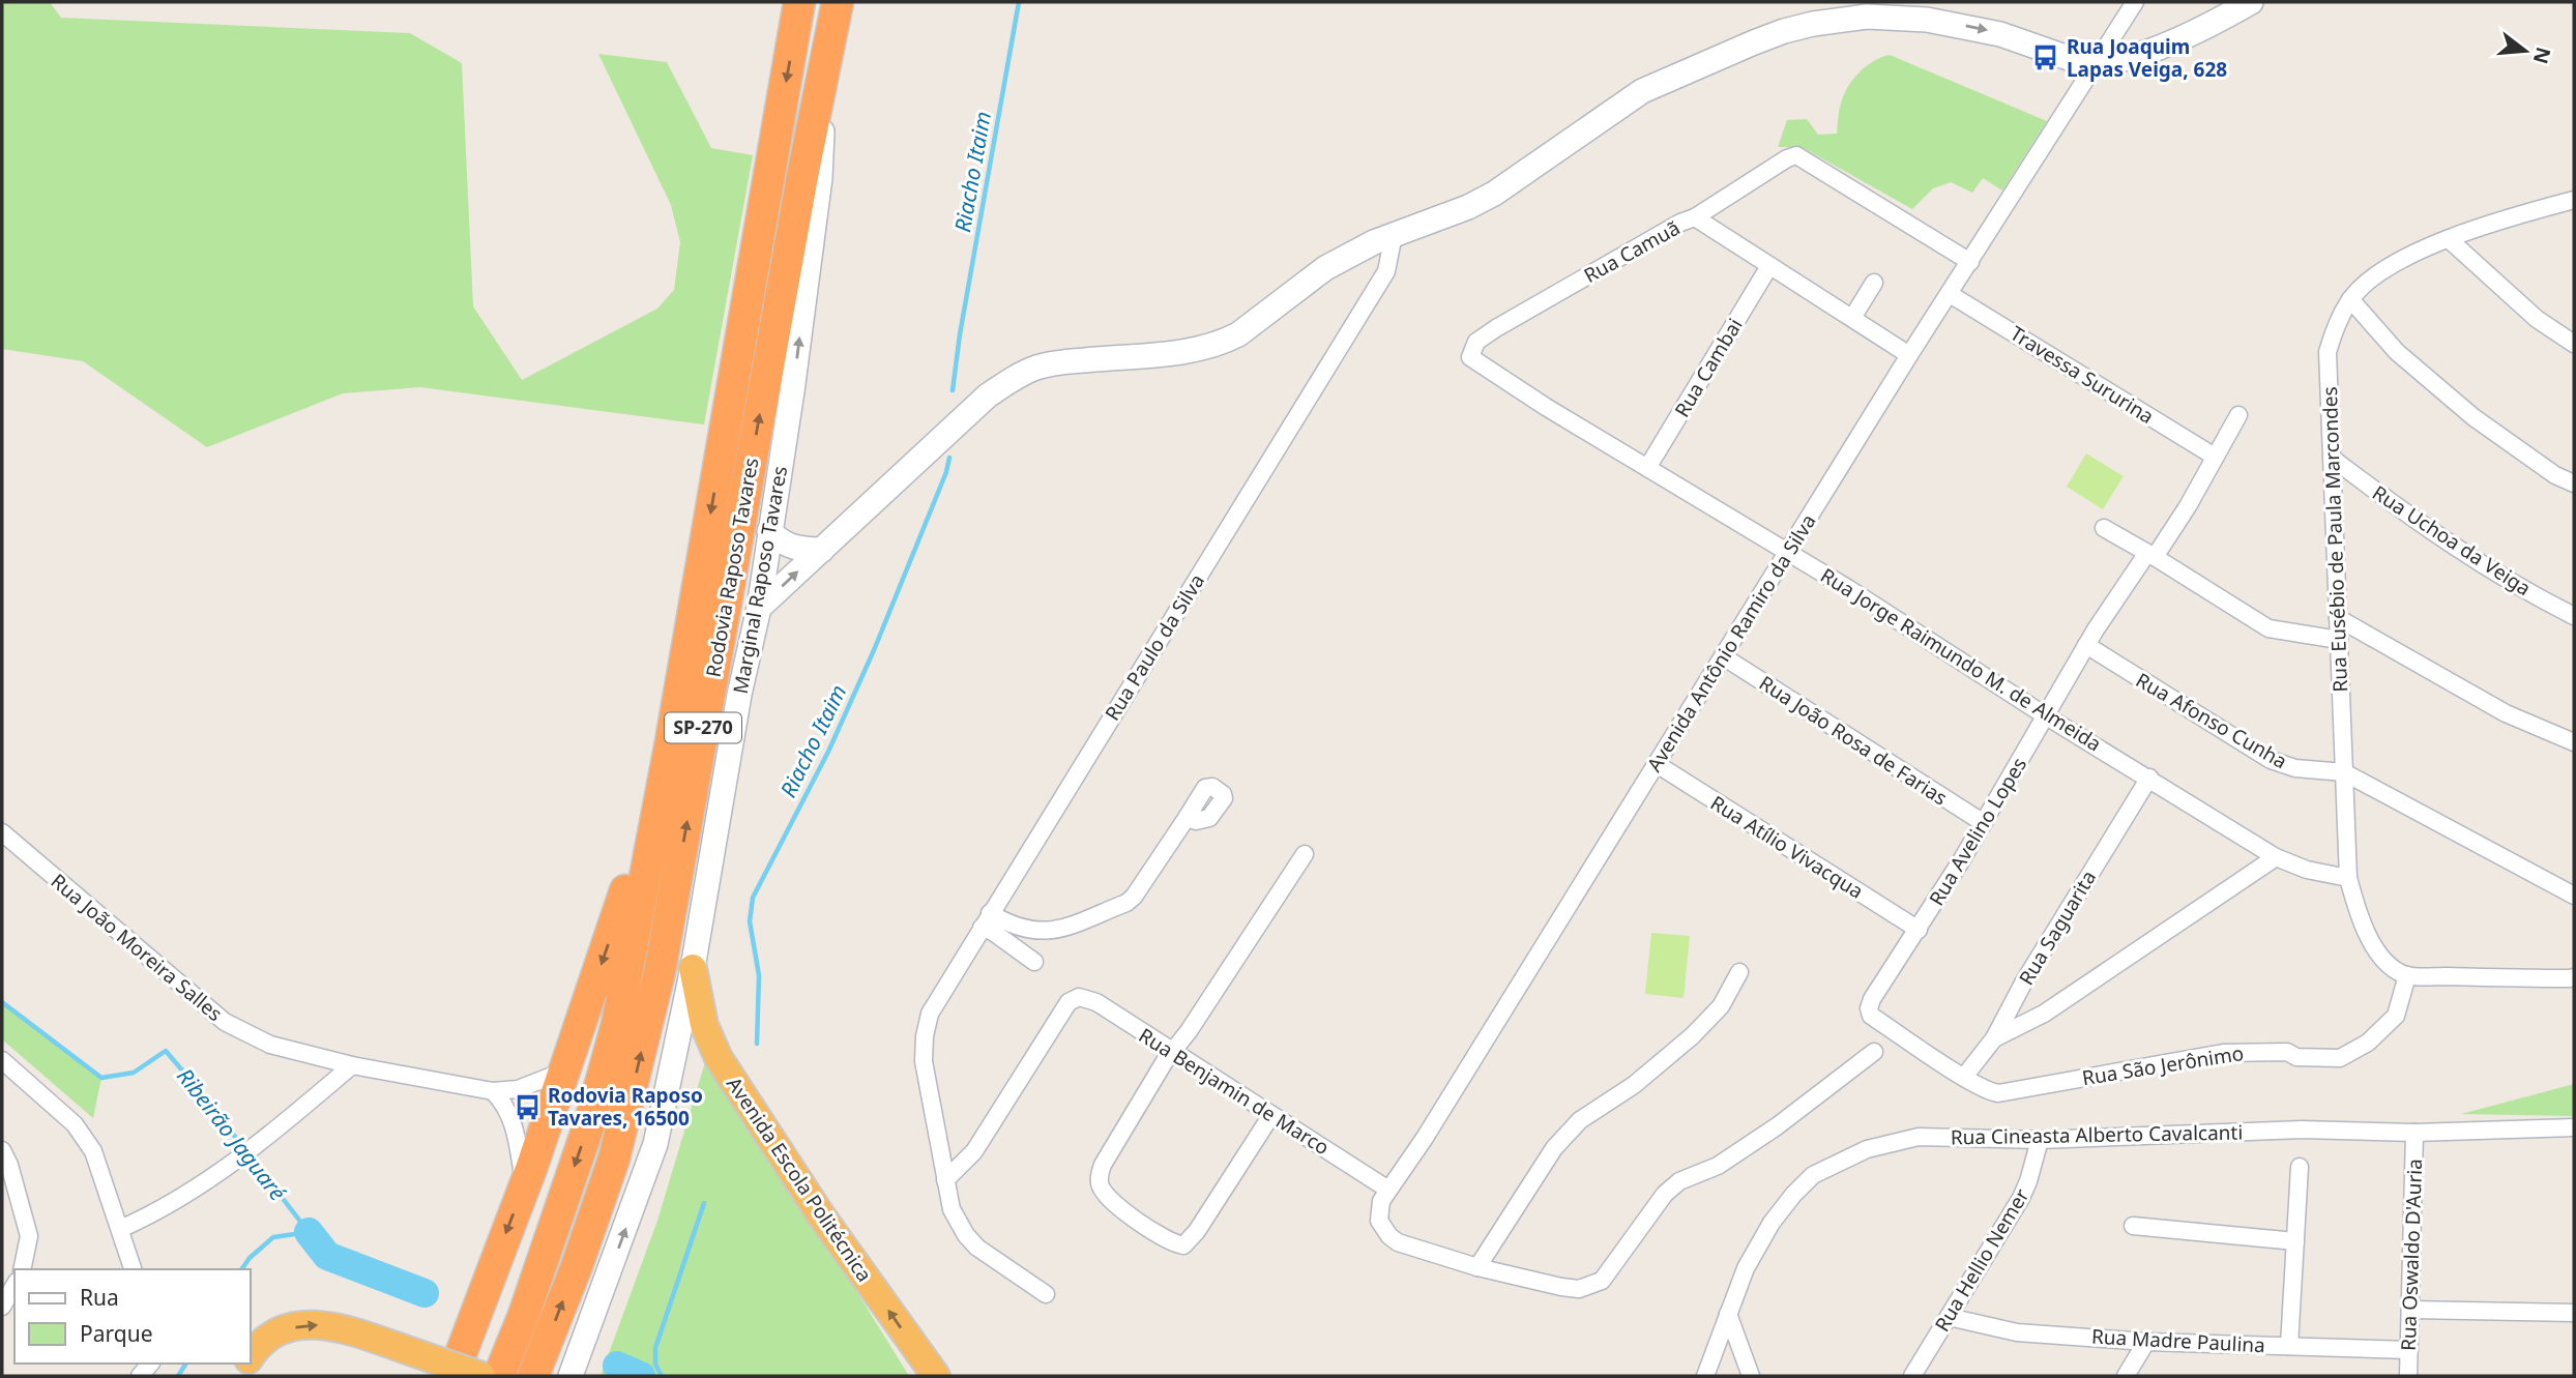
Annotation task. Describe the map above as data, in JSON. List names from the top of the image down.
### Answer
{
  "streets": {
    "highway": ["Rodovia Raposo Tavares", "SP-270", "Avenida Escola Politécnica"],
    "main road": ["Marginal Raposo Tavares"],
    "street": [
      "Rua Camuã",
      "Rua Cambai",
      "Travessa Sururina",
      "Rua Eusébio de Paula Marcondes",
      "Rua Uchoa da Veiga",
      "Avenida Antônio Ramiro da Silva",
      "Rua Paulo da Silva",
      "Rua Jorge Raimundo M. de Almeida",
      "Rua Afonso Cunha",
      "Rua João Rosa de Farias",
      "Rua Avelino Lopes",
      "Rua Atílio Vivacqua",
      "Rua Saguarita",
      "Rua João Moreira Salles",
      "Rua São Jerônimo",
      "Rua Benjamin de Marco",
      "Rua Cineasta Alberto Cavalcanti",
      "Rua Oswaldo D'Auria",
      "Rua Hellio Nemer",
      "Rua Madre Paulina"
    ]
  },
  "crossings": [
    ["Rua Camuã", "Rua Cambai"],
    ["Rua Camuã", "Avenida Antônio Ramiro da Silva"],
    ["Rua Camuã", "Rua Jorge Raimundo M. de Almeida"],
    ["Rua Cambai", "Rua Jorge Raimundo M. de Almeida"],
    ["Travessa Sururina", "Avenida Antônio Ramiro da Silva"],
    ["Travessa Sururina", "Rua Avelino Lopes"],
    ["Rua Eusébio de Paula Marcondes", "Rua Uchoa da Veiga"],
    ["Rua Eusébio de Paula Marcondes", "Rua Jorge Raimundo M. de Almeida"],
    ["Rua Eusébio de Paula Marcondes", "Rua Afonso Cunha"],
    ["Rua Eusébio de Paula Marcondes", "Rua São Jerônimo"],
    ["Rodovia Raposo Tavares", "Marginal Raposo Tavares"],
    ["Marginal Raposo Tavares", "Avenida Escola Politécnica"],
    ["Avenida Antônio Ramiro da Silva", "Rua Jorge Raimundo M. de Almeida"],
    ["Avenida Antônio Ramiro da Silva", "Rua João Rosa de Farias"],
    ["Avenida Antônio Ramiro da Silva", "Rua Atílio Vivacqua"],
    ["Avenida Antônio Ramiro da Silva", "Rua Benjamin de Marco"],
    ["Rua Paulo da Silva", "Rua Benjamin de Marco"],
    ["Rua Jorge Raimundo M. de Almeida", "Rua Avelino Lopes"],
    ["Rua Jorge Raimundo M. de Almeida", "Rua Saguarita"],
    ["Rua Afonso Cunha", "Rua Avelino Lopes"],
    ["Rua João Rosa de Farias", "Rua Avelino Lopes"],
    ["Rua Avelino Lopes", "Rua Atílio Vivacqua"],
    ["Rua Avelino Lopes", "Rua Saguarita"],
    ["Rua Avelino Lopes", "Rua São Jerônimo"],
    ["Rua Saguarita", "Rua São Jerônimo"],
    ["Rua Cineasta Alberto Cavalcanti", "Rua Oswaldo D'Auria"],
    ["Rua Cineasta Alberto Cavalcanti", "Rua Hellio Nemer"],
    ["Rua Oswaldo D'Auria", "Rua Madre Paulina"],
    ["Rua Hellio Nemer", "Rua Madre Paulina"]
  ],
  "one_way": ["Marginal Raposo Tavares", "Avenida Escola Politécnica"],
  "water": ["Riacho Itaim", "Ribeirão Jaguaré"],
  "places": {
    "bus stop": ["Rua Joaquim Lapas Veiga, 628", "Rodovia Raposo Tavares, 16500"]
  },
  "legend": ["Rua", "Parque"],
  "north": "right"
}
